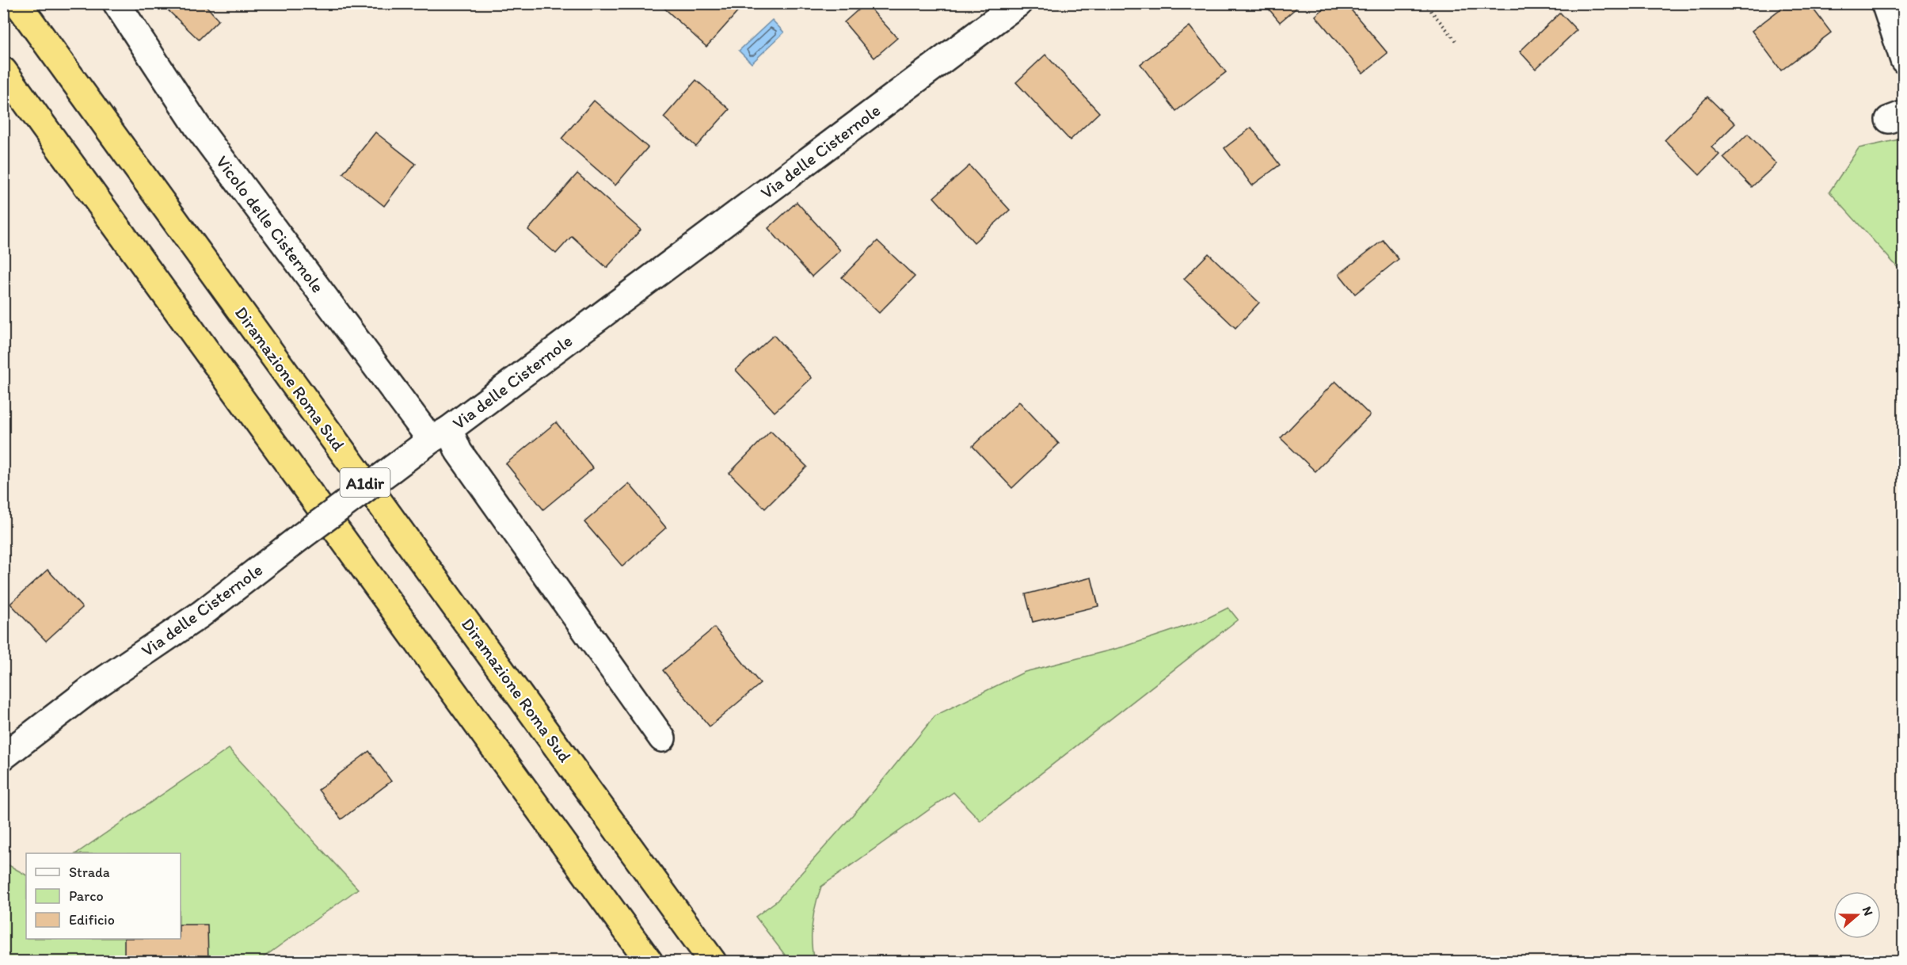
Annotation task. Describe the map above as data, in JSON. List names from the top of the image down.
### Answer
{
  "streets": {
    "highway": ["Diramazione Roma Sud", "A1dir"],
    "street": ["Via delle Cisternole", "Vicolo delle Cisternole"]
  },
  "crossings": [
    ["Via delle Cisternole", "Vicolo delle Cisternole"]
  ],
  "legend": ["Strada", "Parco", "Edificio"],
  "north": "right"
}
